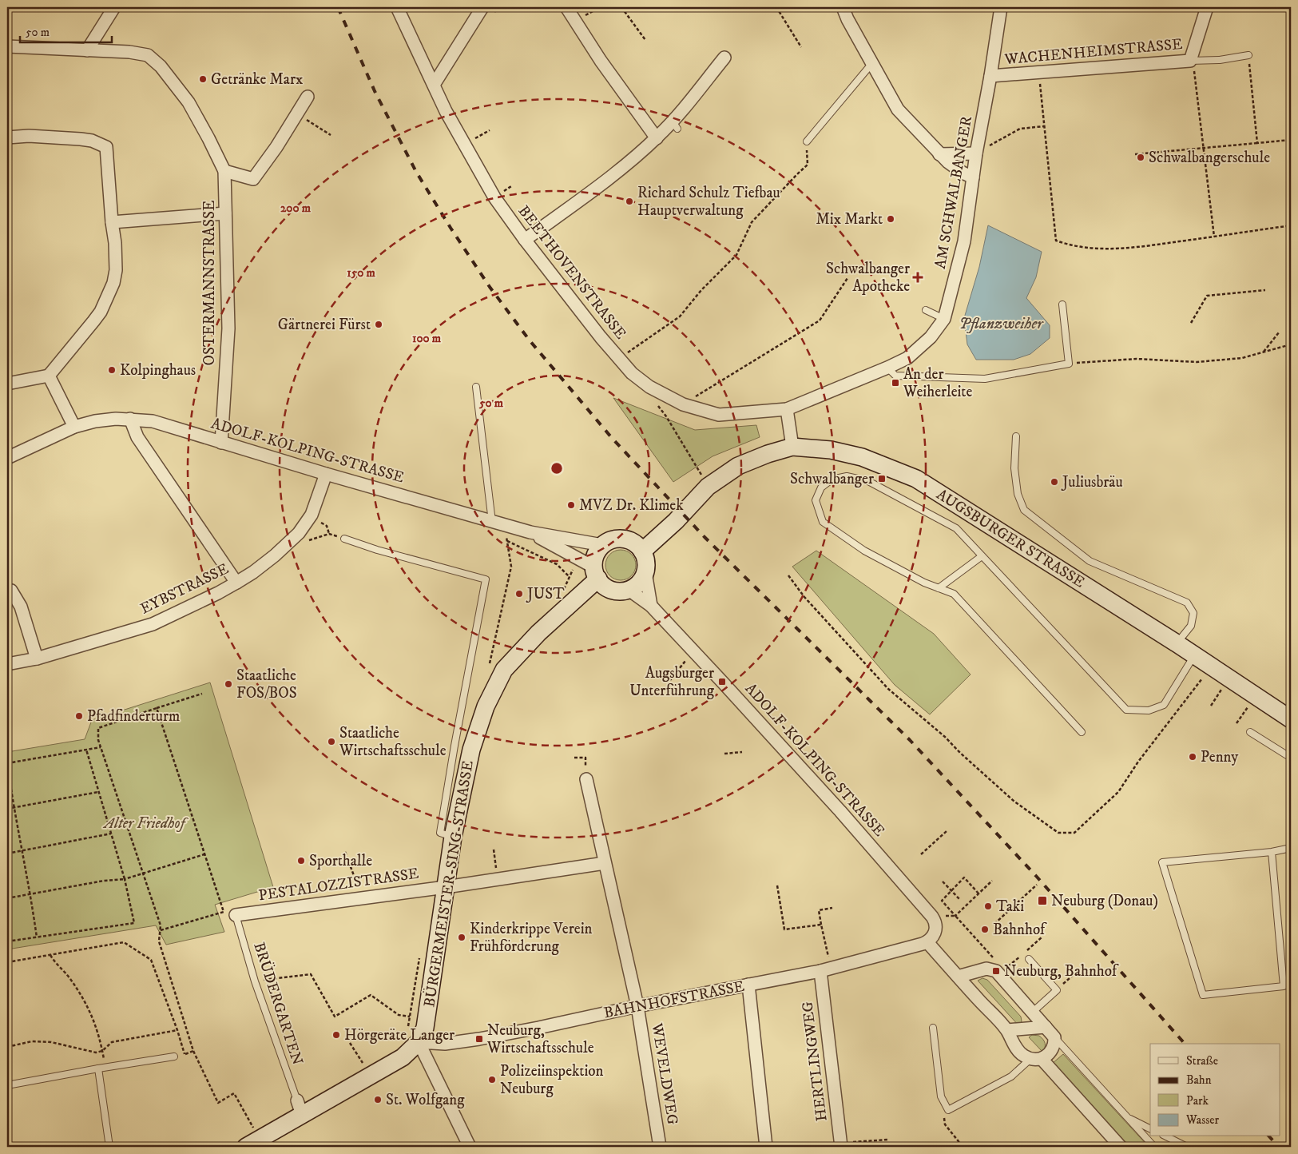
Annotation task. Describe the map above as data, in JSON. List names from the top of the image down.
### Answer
{
  "streets": {
    "main road": ["AUGSBURGER STRASSE", "BÜRGERMEISTER-SING-STRASSE"],
    "street": [
      "WACHENHEIMSTRASSE",
      "AM SCHWALBANGER",
      "BEETHOVENSTRASSE",
      "OSTERMANNSTRASSE",
      "ADOLF-KOLPING-STRASSE",
      "EYBSTRASSE",
      "PESTALOZZISTRASSE",
      "BAHNHOFSTRASSE",
      "HERTLINGWEG",
      "WEVELDWEG"
    ],
    "lane": ["BRÜDERGARTEN"]
  },
  "crossings": [
    ["WACHENHEIMSTRASSE", "AM SCHWALBANGER"],
    ["AM SCHWALBANGER", "BEETHOVENSTRASSE"],
    ["OSTERMANNSTRASSE", "ADOLF-KOLPING-STRASSE"],
    ["ADOLF-KOLPING-STRASSE", "EYBSTRASSE"],
    ["ADOLF-KOLPING-STRASSE", "BÜRGERMEISTER-SING-STRASSE"],
    ["BÜRGERMEISTER-SING-STRASSE", "PESTALOZZISTRASSE"],
    ["BÜRGERMEISTER-SING-STRASSE", "BAHNHOFSTRASSE"],
    ["PESTALOZZISTRASSE", "BRÜDERGARTEN"],
    ["PESTALOZZISTRASSE", "WEVELDWEG"],
    ["BAHNHOFSTRASSE", "HERTLINGWEG"],
    ["BAHNHOFSTRASSE", "WEVELDWEG"]
  ],
  "water": ["Pflanzweiher"],
  "parks": ["Alter Friedhof"],
  "places": {
    "other": [
      "Getränke Marx",
      "Schwalbangerschule",
      "Richard Schulz Tiefbau Hauptverwaltung",
      "Mix Markt",
      "Gärtnerei Fürst",
      "Kolpinghaus",
      "Juliusbräu",
      "MVZ Dr. Klimek",
      "JUST",
      "Staatliche FOS/BOS",
      "Pfadfinderturm",
      "Staatliche Wirtschaftsschule",
      "Penny",
      "Sporthalle",
      "Taki",
      "Bahnhof",
      "Kinderkrippe Verein Frühförderung",
      "Hörgeräte Langer",
      "Polizeiinspektion Neuburg",
      "St. Wolfgang"
    ],
    "health": ["Schwalbanger Apotheke"],
    "transit": [
      "An der Weiherleite",
      "Schwalbanger",
      "Augsburger Unterführung",
      "Neuburg (Donau)",
      "Neuburg, Bahnhof",
      "Neuburg, Wirtschaftsschule"
    ]
  },
  "legend": [
    "Straße",
    "Bahn",
    "Park",
    "Wasser"
  ],
  "scale_bar": "50 m",
  "rings": [
    "200 m",
    "150 m",
    "100 m",
    "50 m"
  ]
}
